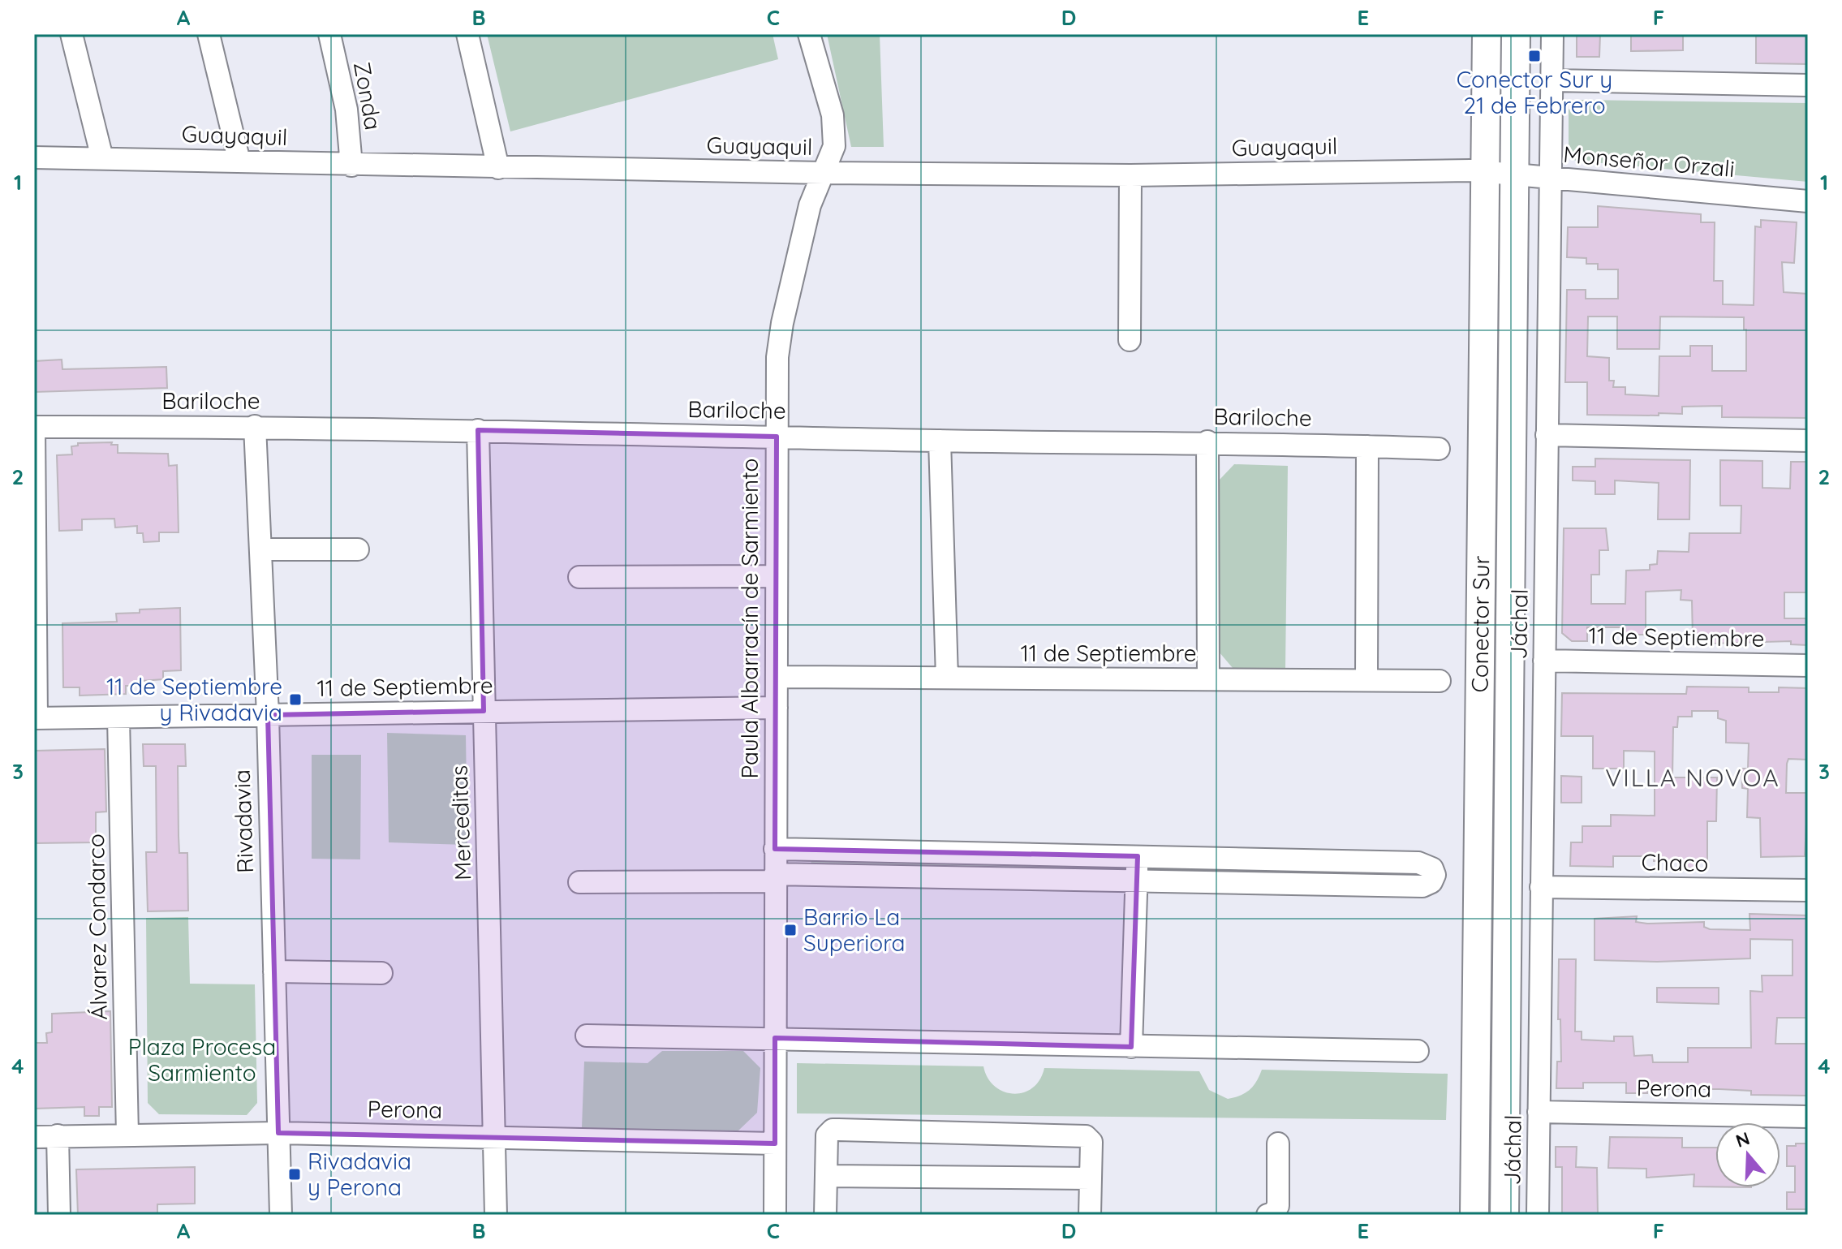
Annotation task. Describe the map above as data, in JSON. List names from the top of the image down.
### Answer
{
  "streets": {
    "main road": ["Conector Sur"],
    "street": [
      "Zonda",
      "Guayaquil",
      "Monseñor Orzali",
      "Bariloche",
      "Paula Albarracín de Sarmiento",
      "Jáchal",
      "11 de Septiembre",
      "Rivadavia",
      "Merceditas",
      "Chaco",
      "Álvarez Condarco",
      "Perona"
    ]
  },
  "crossings": [
    ["Zonda", "Guayaquil"],
    ["Guayaquil", "Monseñor Orzali"],
    ["Guayaquil", "Paula Albarracín de Sarmiento"],
    ["Guayaquil", "Conector Sur"],
    ["Monseñor Orzali", "Conector Sur"],
    ["Monseñor Orzali", "Jáchal"],
    ["Bariloche", "Paula Albarracín de Sarmiento"],
    ["Bariloche", "Rivadavia"],
    ["Bariloche", "Merceditas"],
    ["Paula Albarracín de Sarmiento", "11 de Septiembre"],
    ["Paula Albarracín de Sarmiento", "Perona"],
    ["Jáchal", "11 de Septiembre"],
    ["Jáchal", "Chaco"],
    ["Jáchal", "Perona"],
    ["11 de Septiembre", "Rivadavia"],
    ["11 de Septiembre", "Merceditas"],
    ["11 de Septiembre", "Álvarez Condarco"],
    ["Rivadavia", "Perona"],
    ["Merceditas", "Perona"],
    ["Álvarez Condarco", "Perona"]
  ],
  "districts": ["VILLA NOVOA"],
  "parks": ["Plaza Procesa Sarmiento"],
  "places": {
    "transit": [
      "Conector Sur y 21 de Febrero",
      "11 de Septiembre y Rivadavia",
      "Barrio La Superiora",
      "Rivadavia y Perona"
    ]
  },
  "north": "top",
  "grid": {
    "columns": [
      "A",
      "B",
      "C",
      "D",
      "E",
      "F"
    ],
    "rows": [
      "1",
      "2",
      "3",
      "4"
    ]
  }
}
